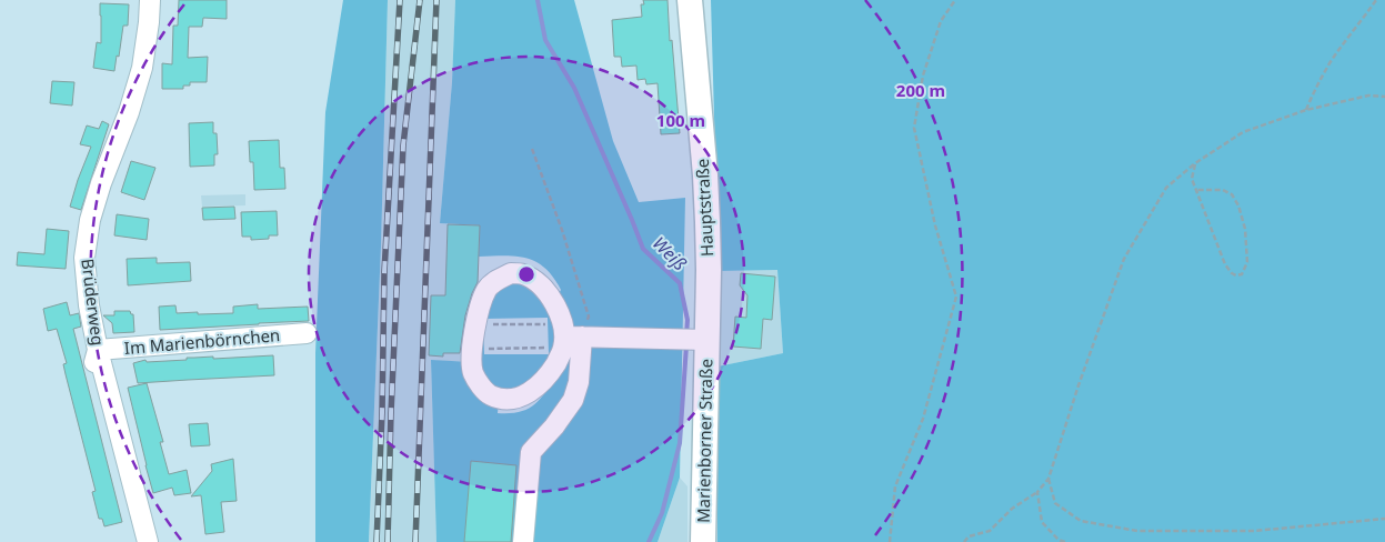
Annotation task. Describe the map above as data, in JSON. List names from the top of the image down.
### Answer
{
  "streets": {
    "main road": ["Hauptstraße", "Marienborner Straße"],
    "street": ["Brüderweg", "Im Marienbörnchen"]
  },
  "crossings": [
    ["Hauptstraße", "Marienborner Straße"],
    ["Brüderweg", "Im Marienbörnchen"]
  ],
  "water": ["Weiß"],
  "rings": ["200 m", "100 m"]
}
